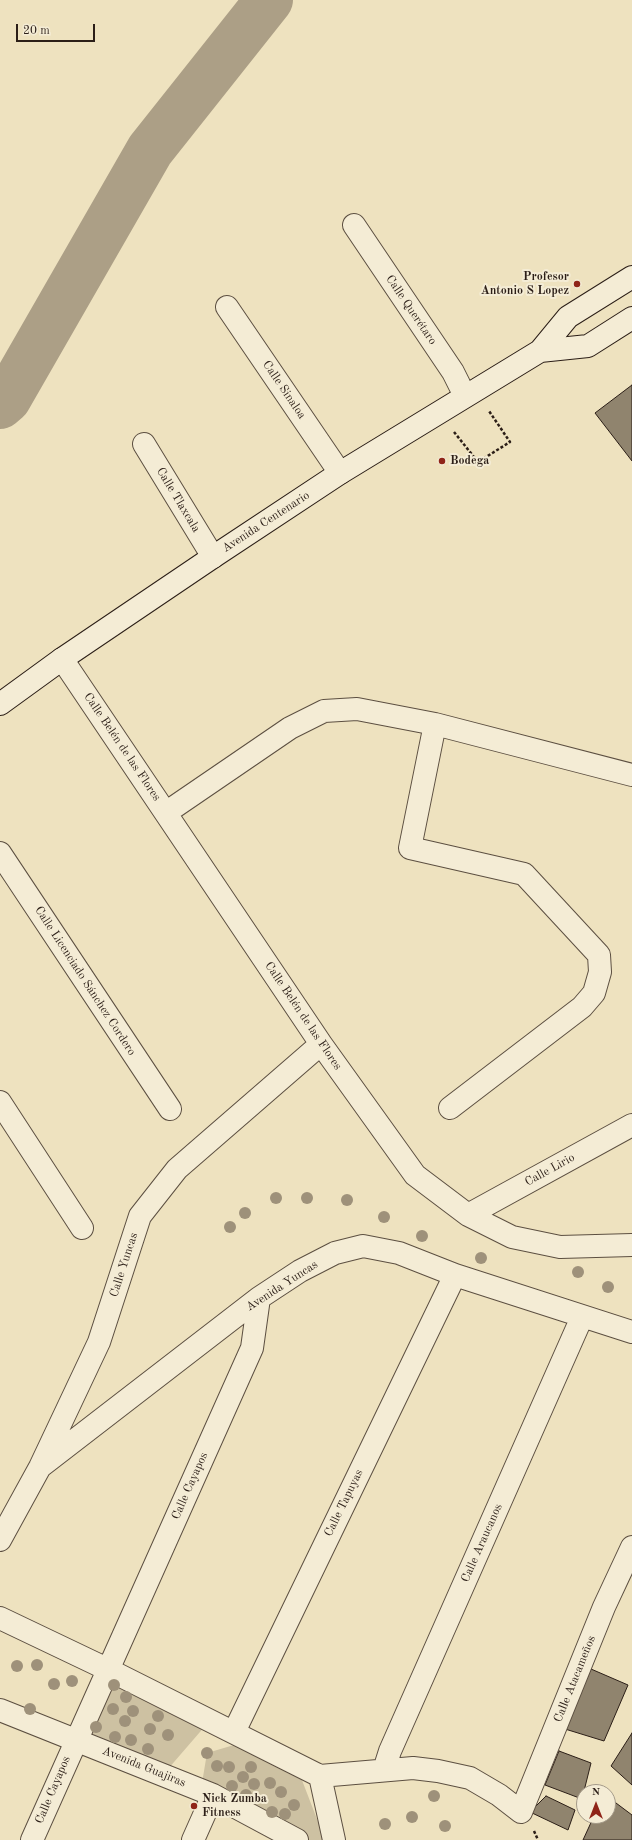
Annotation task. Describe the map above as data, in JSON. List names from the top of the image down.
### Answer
{
  "streets": {
    "street": [
      "Calle Querétaro",
      "Calle Sinaloa",
      "Calle Tlaxcala",
      "Avenida Centenario",
      "Calle Belén de las Flores",
      "Calle Licenciado Sánchez Cordero",
      "Calle Lirio",
      "Calle Yuncas",
      "Avenida Yuncas",
      "Calle Cayapos",
      "Calle Tapuyas",
      "Calle Araucanos",
      "Calle Atacameños",
      "Avenida Guajiras"
    ]
  },
  "crossings": [
    ["Calle Querétaro", "Avenida Centenario"],
    ["Calle Sinaloa", "Avenida Centenario"],
    ["Calle Tlaxcala", "Avenida Centenario"],
    ["Avenida Centenario", "Calle Belén de las Flores"],
    ["Calle Belén de las Flores", "Calle Lirio"],
    ["Calle Belén de las Flores", "Calle Yuncas"],
    ["Calle Yuncas", "Avenida Yuncas"],
    ["Avenida Yuncas", "Calle Cayapos"],
    ["Avenida Yuncas", "Calle Tapuyas"],
    ["Avenida Yuncas", "Calle Araucanos"],
    ["Calle Cayapos", "Avenida Guajiras"],
    ["Calle Araucanos", "Calle Atacameños"]
  ],
  "places": ["Profesor Antonio S Lopez", "Bodega", "Nick Zumba Fitness"],
  "scale_bar": "20 m",
  "north": "top"
}
